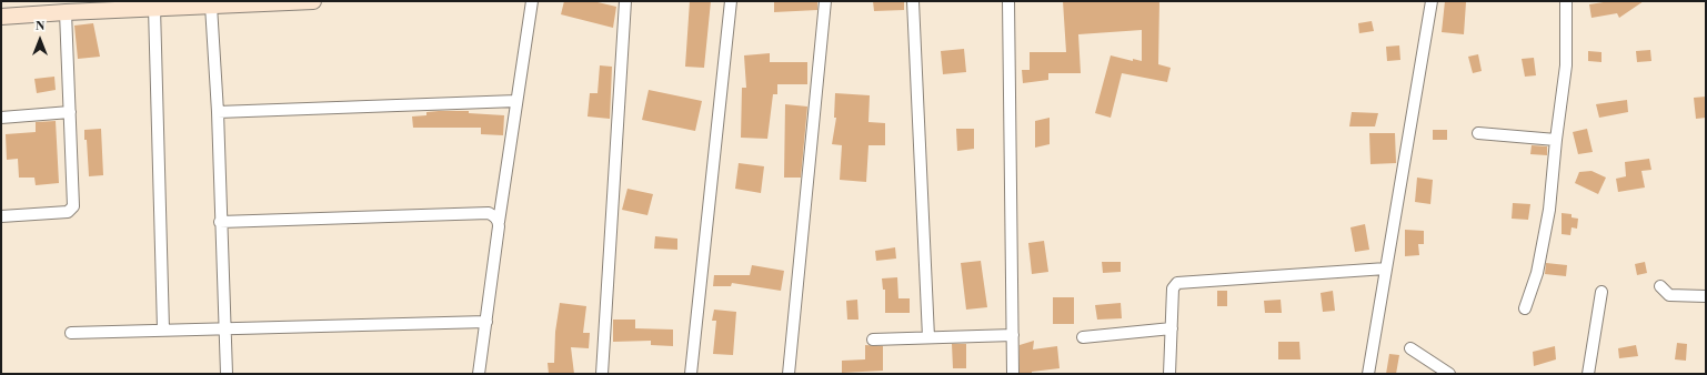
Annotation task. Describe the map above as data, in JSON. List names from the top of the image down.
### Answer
{
  "north": "top"
}
